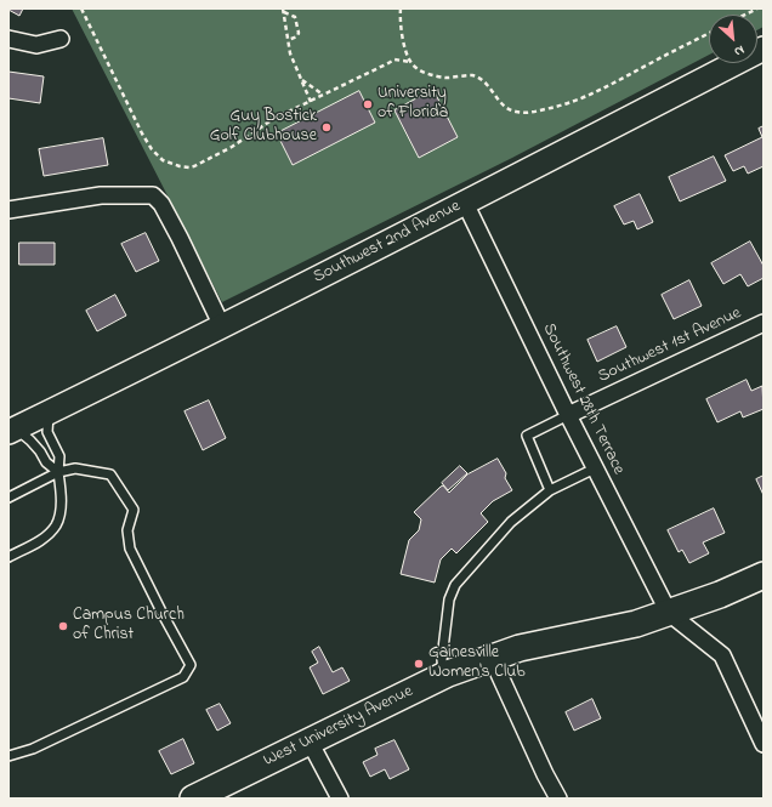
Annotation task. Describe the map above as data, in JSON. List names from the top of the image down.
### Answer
{
  "streets": {
    "main road": ["Southwest 2nd Avenue", "West University Avenue"],
    "street": ["Southwest 1st Avenue", "Southwest 28th Terrace"]
  },
  "crossings": [
    ["Southwest 2nd Avenue", "Southwest 28th Terrace"],
    ["Southwest 1st Avenue", "Southwest 28th Terrace"],
    ["Southwest 28th Terrace", "West University Avenue"]
  ],
  "places": [
    "University of Florida",
    "Guy Bostick Golf Clubhouse",
    "Campus Church of Christ",
    "Gainesville Women's Club"
  ],
  "north": "bottom right"
}
